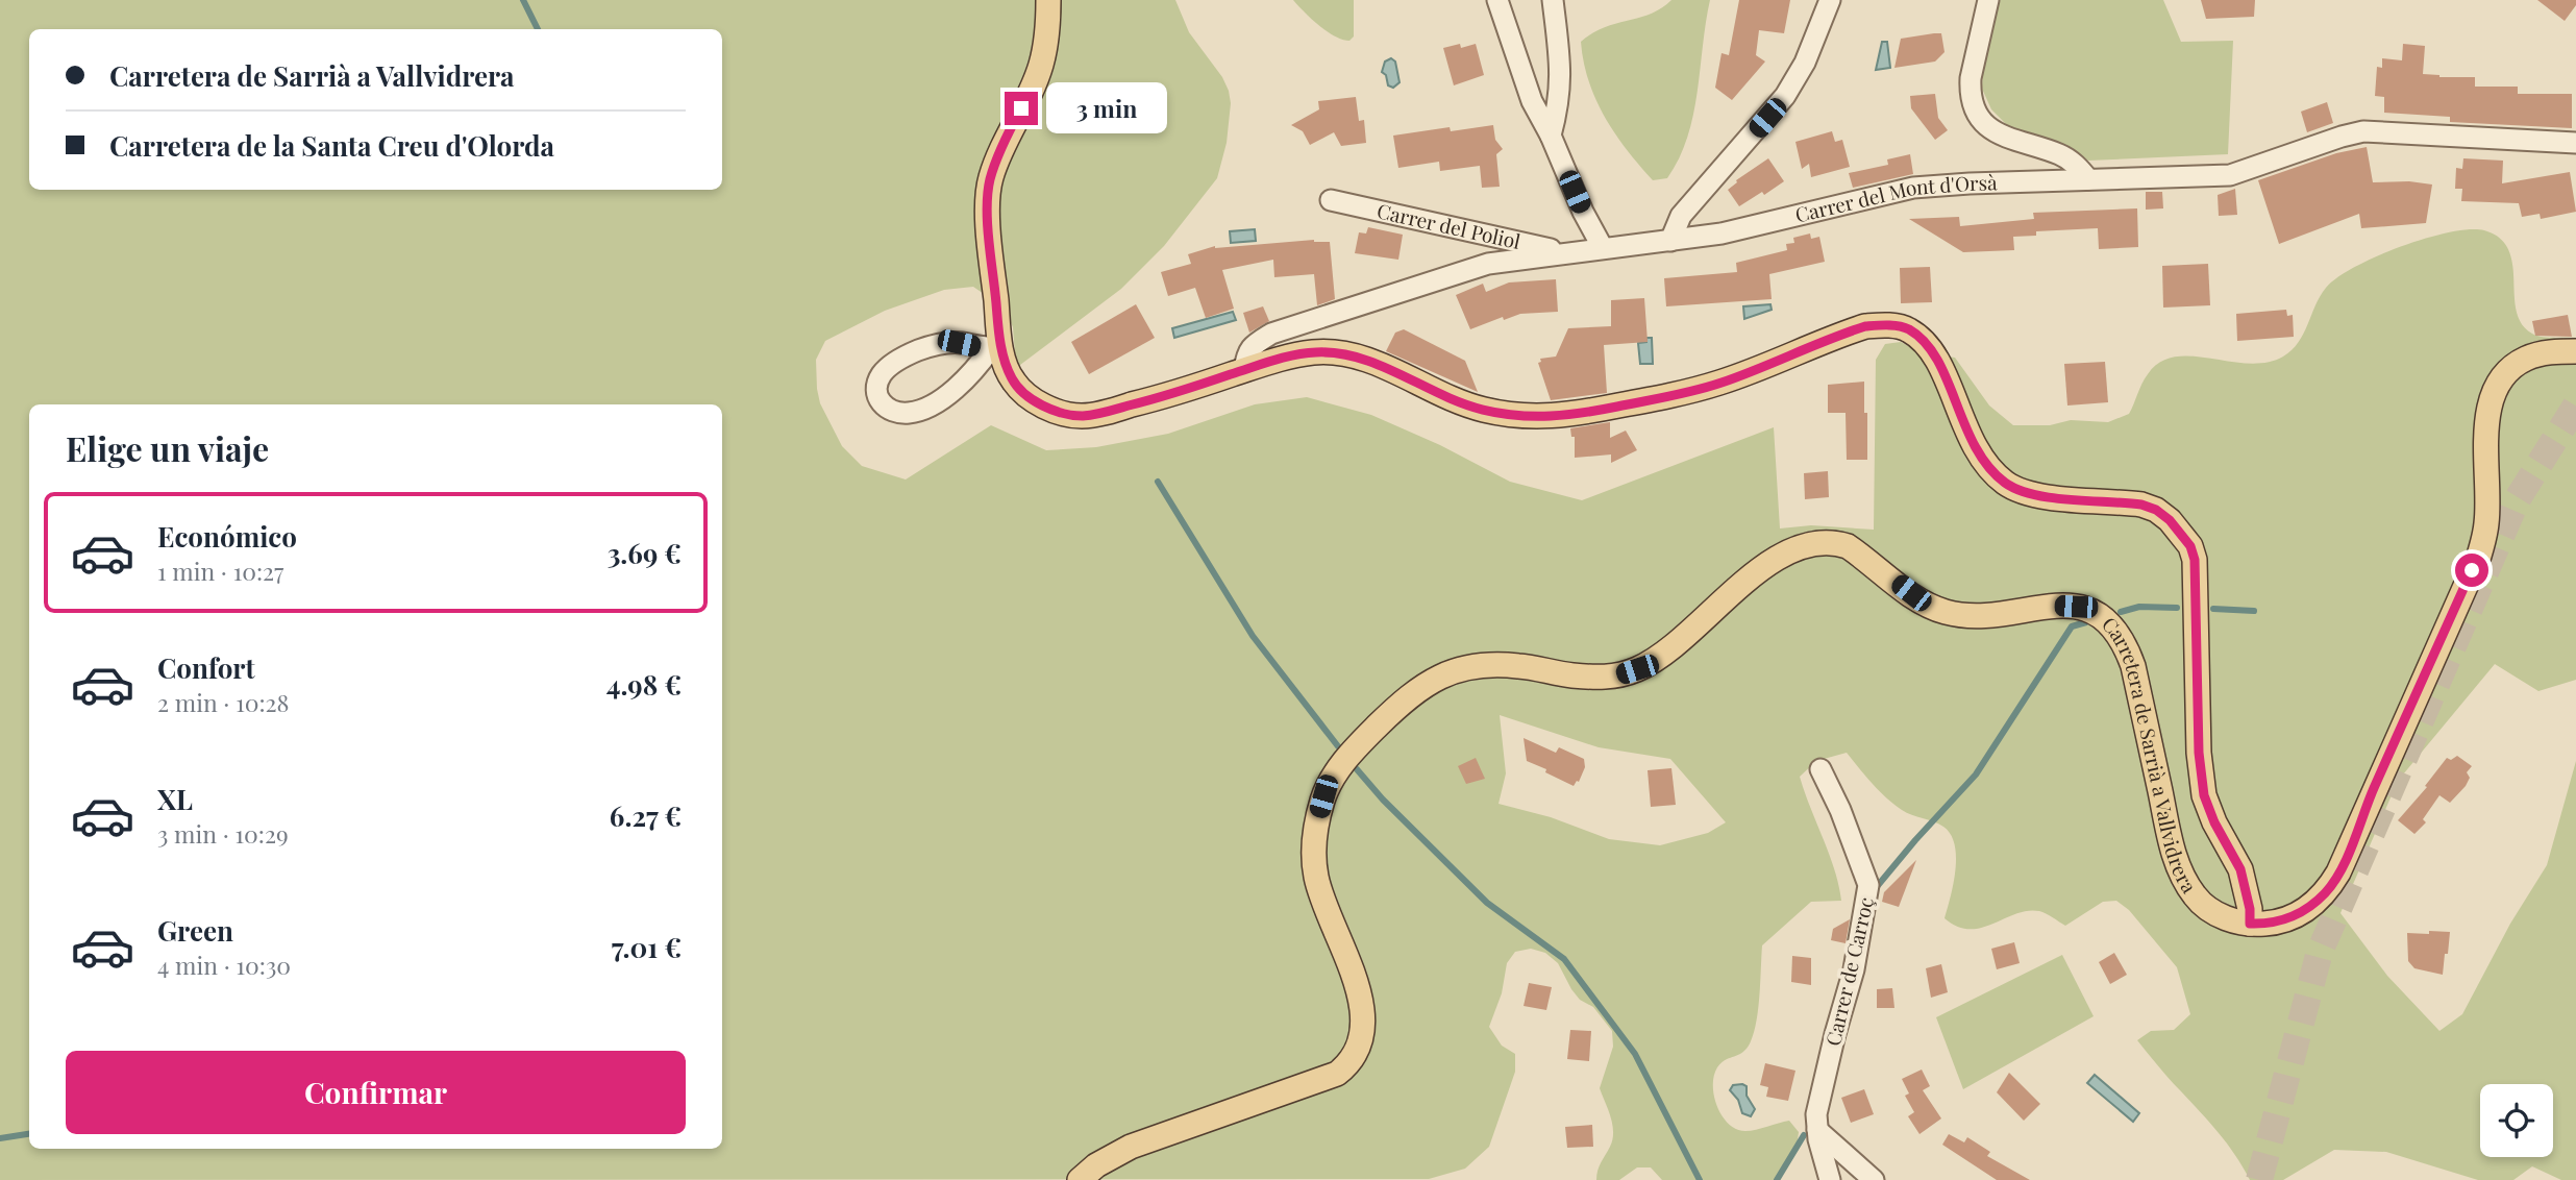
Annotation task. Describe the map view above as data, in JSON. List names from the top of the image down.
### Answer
{
  "streets": {
    "main road": ["Carretera de Sarrià a Vallvidrera"],
    "street": ["Carrer del Mont d'Orsà", "Carrer del Poliol", "Carrer de Carroç"]
  },
  "crossings": [
    ["Carrer del Mont d'Orsà", "Carrer del Poliol"]
  ],
  "page": {
    "banner": ["Carretera de Sarrià a Vallvidrera", "Carretera de la Santa Creu d'Olorda"],
    "bubble": "3 min",
    "heading": "Elige un viaje",
    "list": [
      {
        "name": "Económico",
        "note": "1 min · 10:27",
        "value": "3.69 €"
      },
      {
        "name": "Confort",
        "note": "2 min · 10:28",
        "value": "4.98 €"
      },
      {
        "name": "XL",
        "note": "3 min · 10:29",
        "value": "6.27 €"
      },
      {
        "name": "Green",
        "note": "4 min · 10:30",
        "value": "7.01 €"
      }
    ],
    "buttons": "Confirmar"
  }
}
